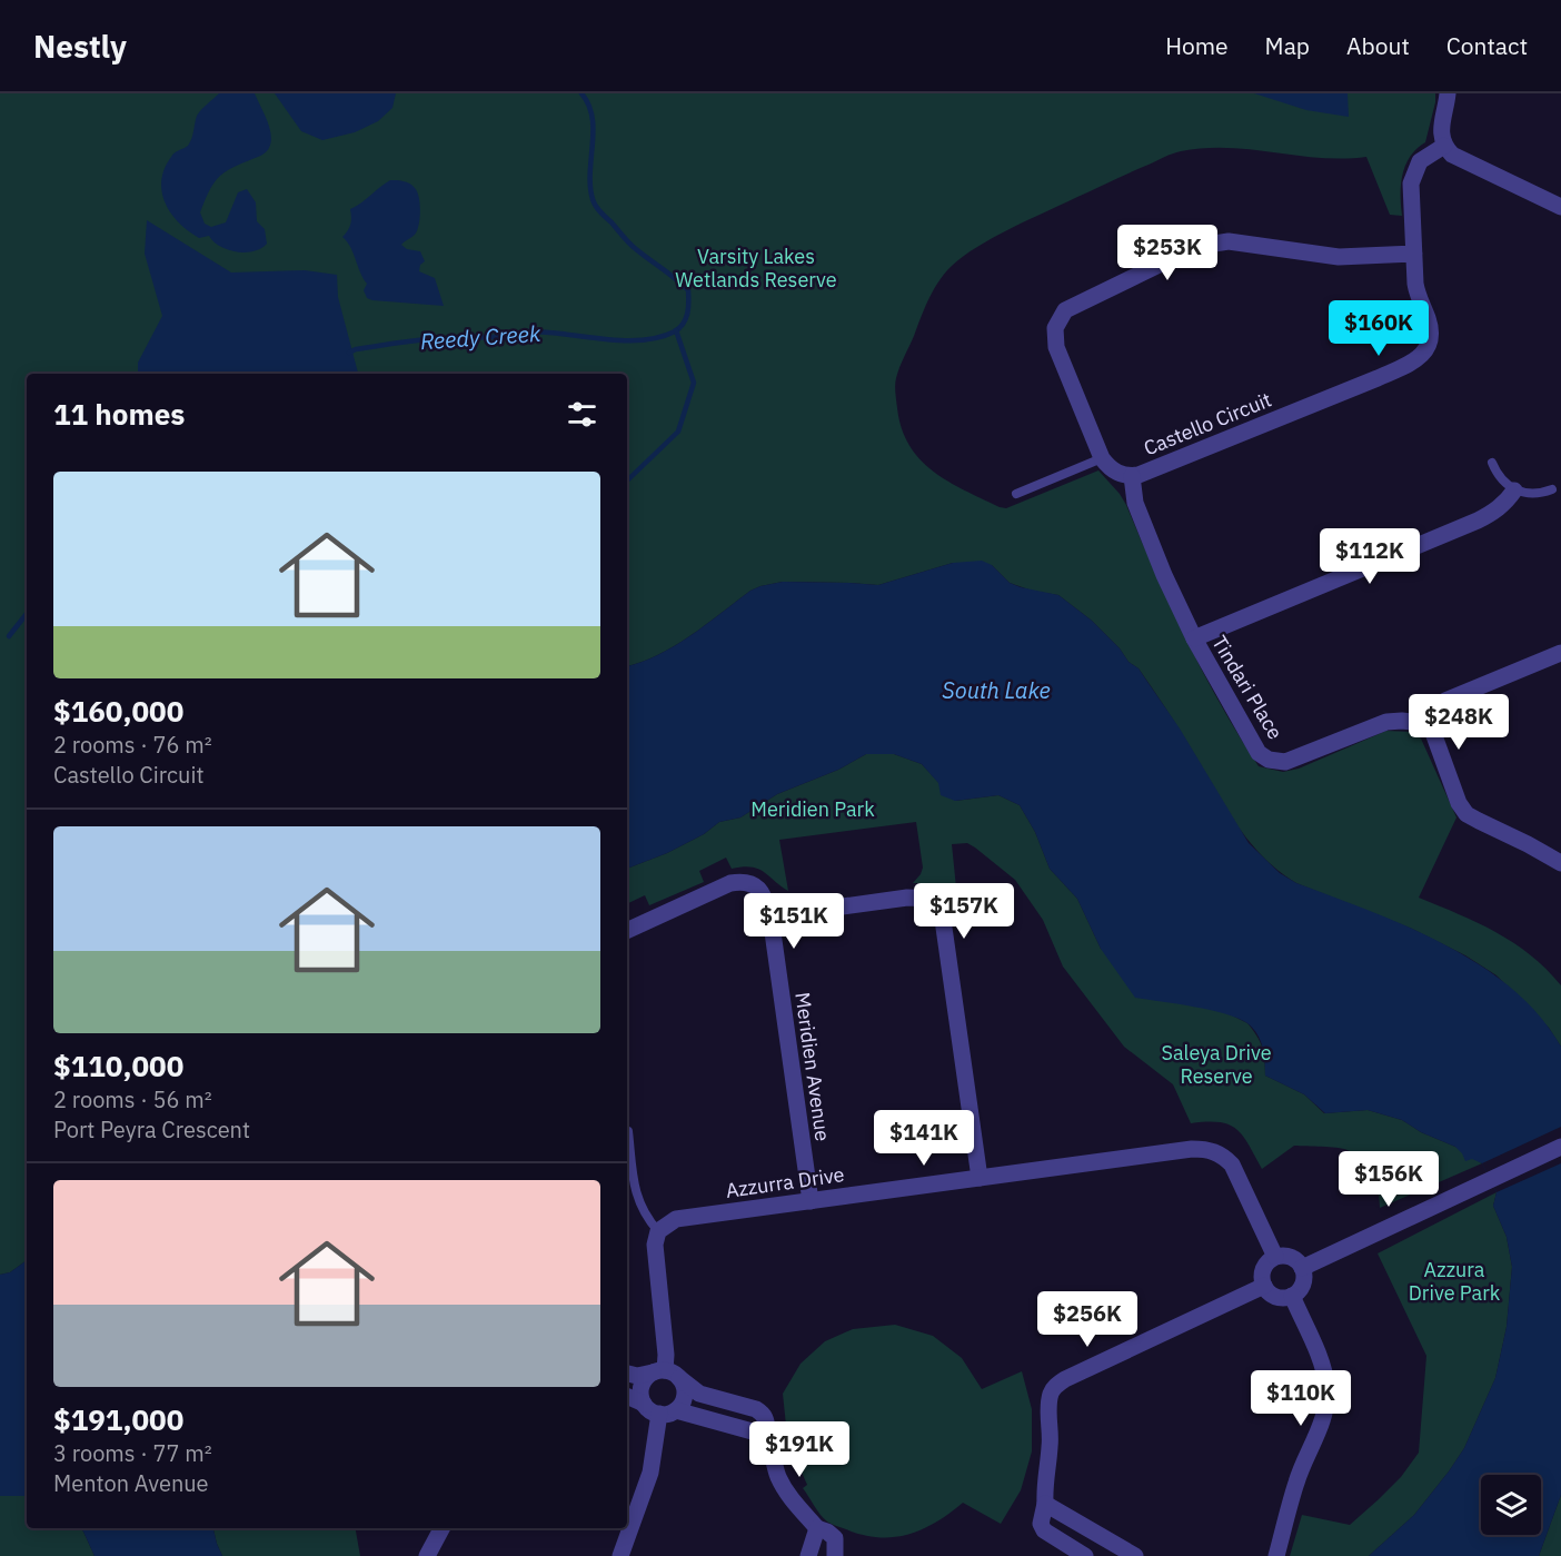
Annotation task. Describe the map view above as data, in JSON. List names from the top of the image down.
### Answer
{
  "streets": {
    "street": [
      "Castello Circuit",
      "Tindari Place",
      "Meridien Avenue",
      "Azzurra Drive"
    ]
  },
  "crossings": [
    ["Castello Circuit", "Tindari Place"],
    ["Meridien Avenue", "Azzurra Drive"]
  ],
  "water": ["Reedy Creek", "South Lake"],
  "parks": [
    "Varsity Lakes Wetlands Reserve",
    "Meridien Park",
    "Saleya Drive Reserve",
    "Azzura Drive Park"
  ],
  "page": {
    "header": "Nestly",
    "nav": [
      "Home",
      "Map",
      "About",
      "Contact"
    ],
    "price": [
      "$253K",
      "$160K",
      "$112K",
      "$248K",
      "$157K",
      "$151K",
      "$141K",
      "$156K",
      "$256K",
      "$110K",
      "$191K"
    ],
    "heading": "11 homes",
    "list": [
      {
        "name": "$160,000",
        "note": "2 rooms · 76 m² · Castello Circuit"
      },
      {
        "name": "$110,000",
        "note": "2 rooms · 56 m² · Port Peyra Crescent"
      },
      {
        "name": "$191,000",
        "note": "3 rooms · 77 m² · Menton Avenue"
      }
    ]
  }
}
